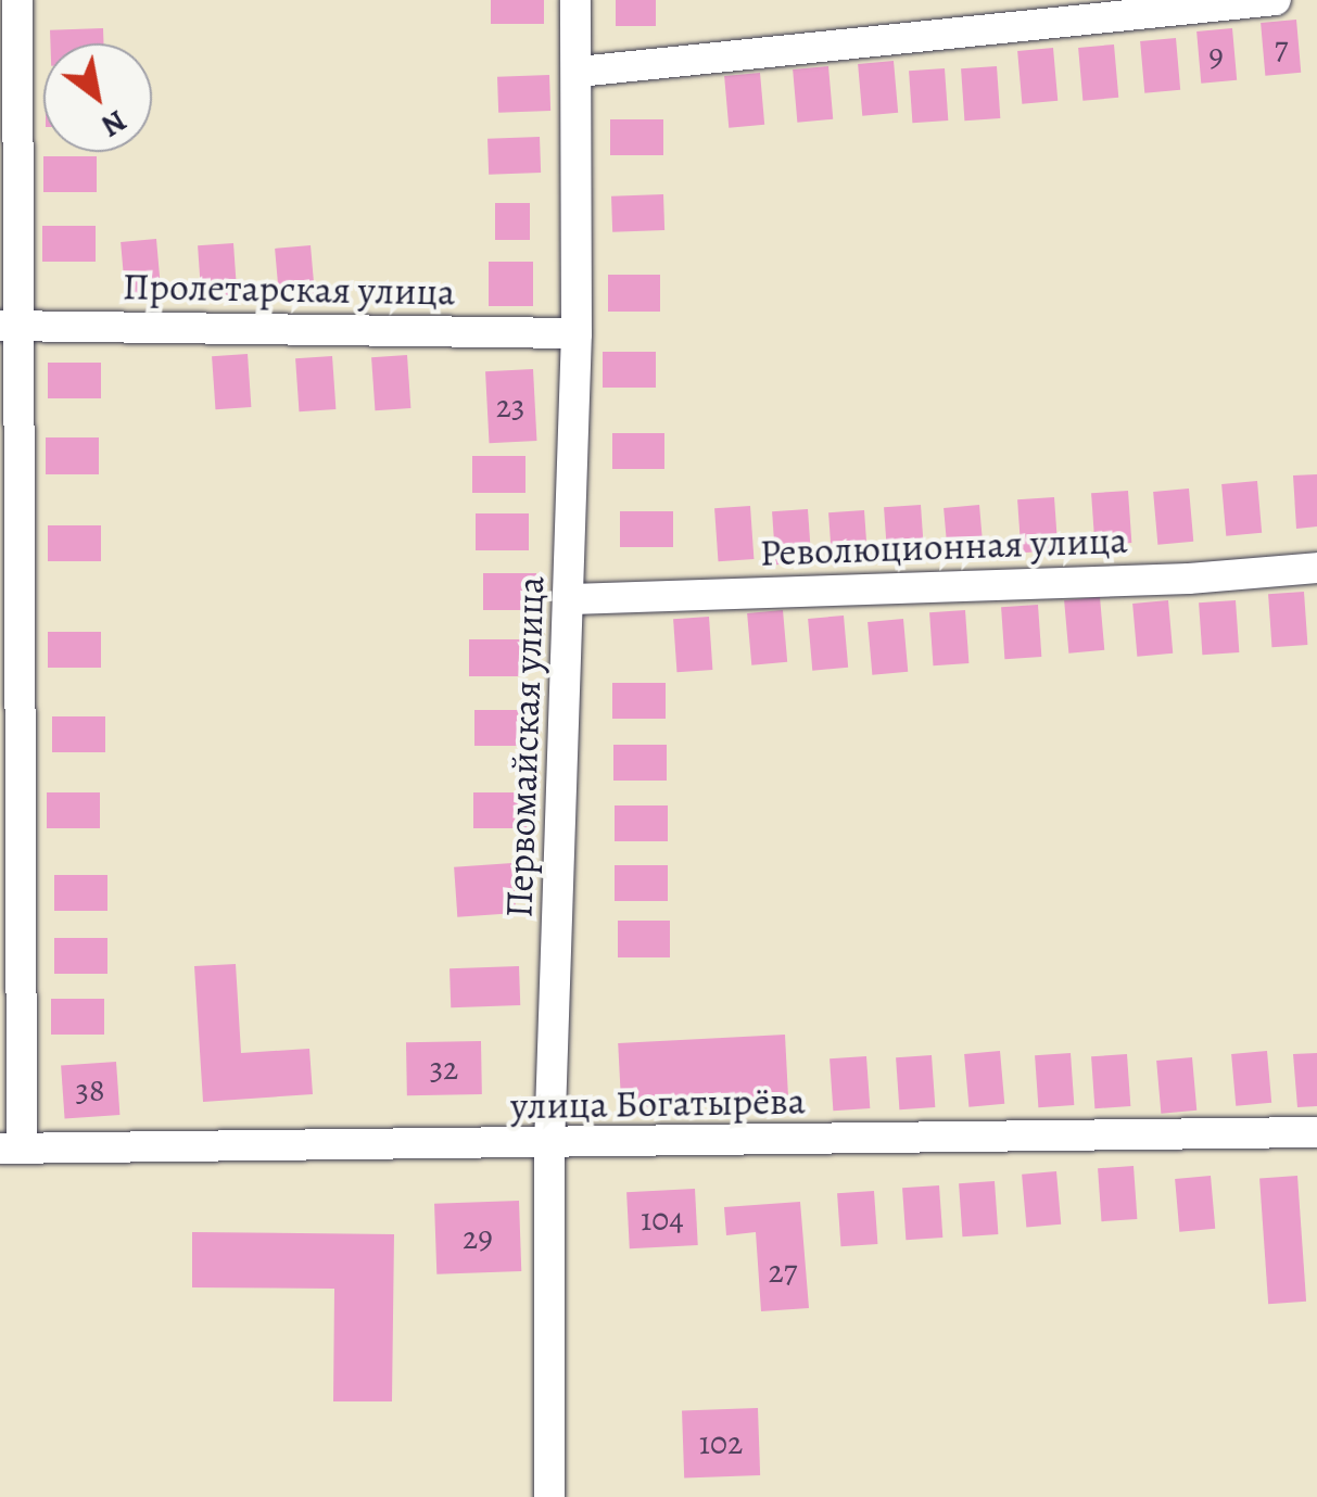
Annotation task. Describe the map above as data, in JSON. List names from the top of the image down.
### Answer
{
  "streets": {
    "street": [
      "Пролетарская улица",
      "Революционная улица",
      "Первомайская улица",
      "улица Богатырёва"
    ]
  },
  "crossings": [
    ["Пролетарская улица", "Первомайская улица"],
    ["Революционная улица", "Первомайская улица"],
    ["Первомайская улица", "улица Богатырёва"]
  ],
  "house_numbers": [
    "7",
    "9",
    "23",
    "32",
    "38",
    "104",
    "29",
    "27",
    "102"
  ],
  "north": "bottom right"
}
